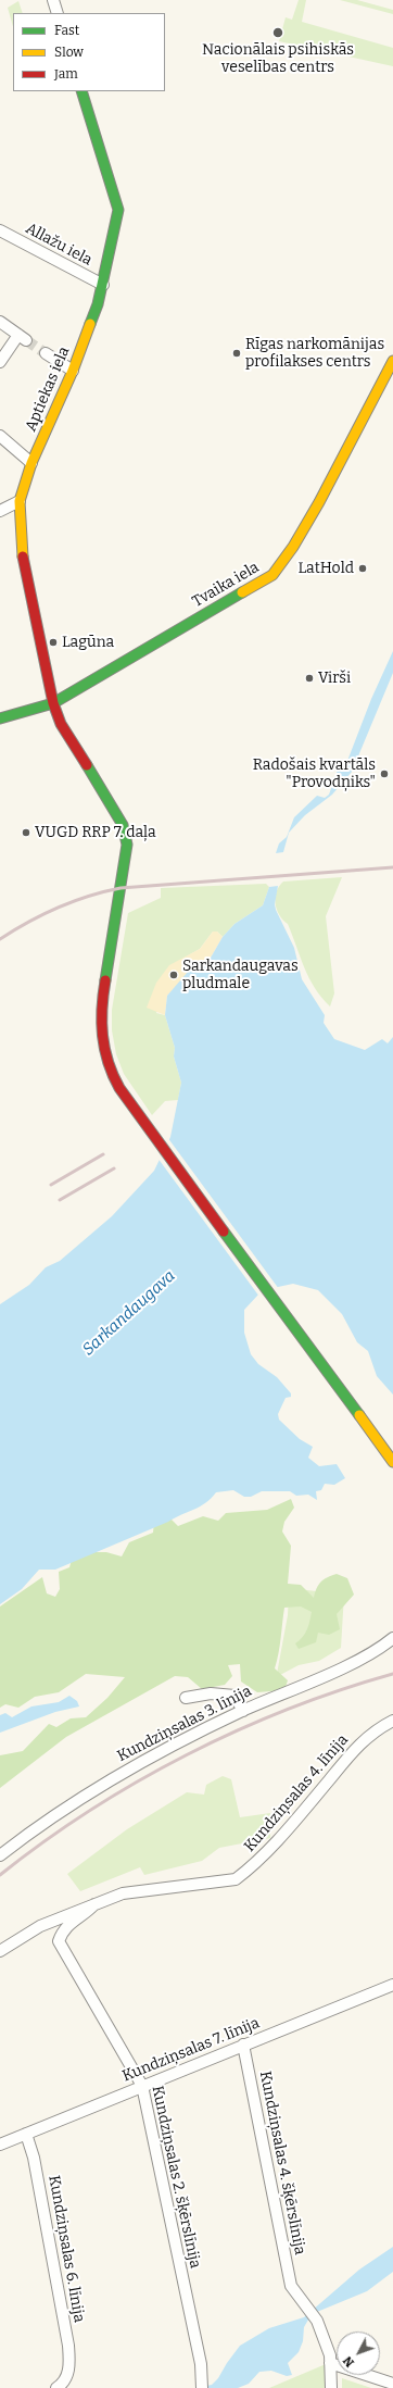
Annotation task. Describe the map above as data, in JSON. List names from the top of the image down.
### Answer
{
  "streets": {
    "street": [
      "Allažu iela",
      "Aptiekas iela",
      "Tvaika iela",
      "Kundziņsalas 3. līnija",
      "Kundziņsalas 4. līnija",
      "Kundziņsalas 7. līnija",
      "Kundziņsalas 4. šķērslīnija",
      "Kundziņsalas 2. šķērslīnija",
      "Kundziņsalas 6. līnija"
    ]
  },
  "crossings": [
    ["Allažu iela", "Aptiekas iela"],
    ["Aptiekas iela", "Tvaika iela"],
    ["Kundziņsalas 4. līnija", "Kundziņsalas 2. šķērslīnija"],
    ["Kundziņsalas 7. līnija", "Kundziņsalas 4. šķērslīnija"],
    ["Kundziņsalas 7. līnija", "Kundziņsalas 2. šķērslīnija"],
    ["Kundziņsalas 7. līnija", "Kundziņsalas 6. līnija"]
  ],
  "water": ["Sarkandaugava"],
  "places": [
    "Nacionālais psihiskās veselības centrs",
    "Rīgas narkomānijas profilakses centrs",
    "LatHold",
    "Lagūna",
    "Virši",
    "Radošais kvartāls \"Provodņiks\"",
    "VUGD RRP 7. daļa",
    "Sarkandaugavas pludmale"
  ],
  "legend": ["Fast", "Slow", "Jam"],
  "north": "bottom left"
}
